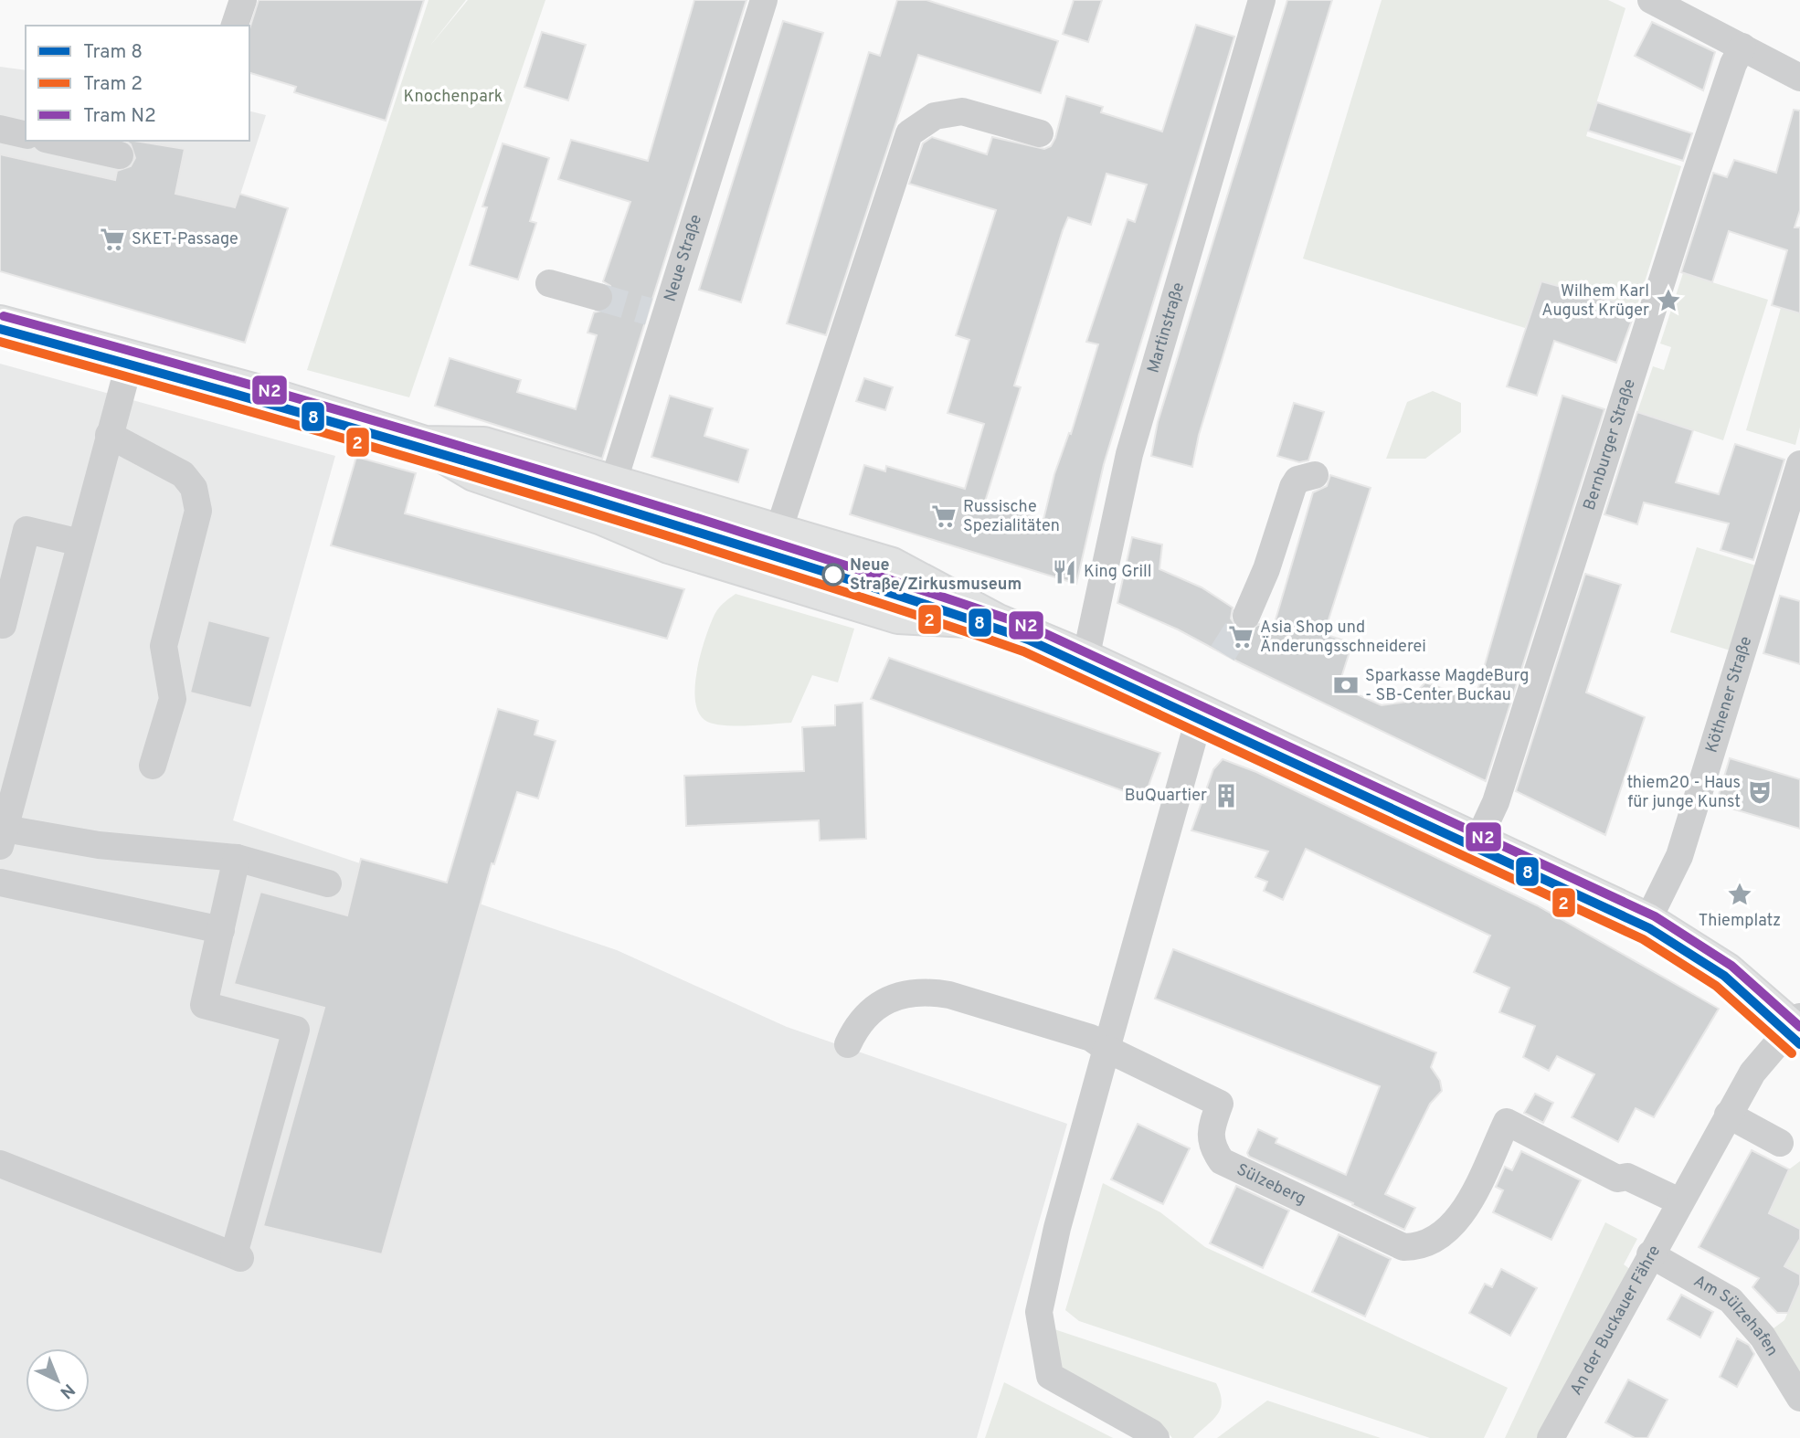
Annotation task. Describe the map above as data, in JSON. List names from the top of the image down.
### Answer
{
  "streets": {
    "street": [
      "Neue Straße",
      "Martinstraße",
      "Bernburger Straße",
      "Köthener Straße",
      "Sülzeberg",
      "Am Sülzehafen",
      "An der Buckauer Fähre"
    ]
  },
  "crossings": [
    ["Sülzeberg", "An der Buckauer Fähre"],
    ["Am Sülzehafen", "An der Buckauer Fähre"]
  ],
  "parks": ["Knochenpark"],
  "places": {
    "supermarket": ["SKET-Passage", "Russische Spezialitäten", "Asia Shop und Änderungsschneiderei"],
    "place": ["Wilhem Karl August Krüger", "Thiemplatz"],
    "restaurant": ["King Grill"],
    "other": ["Neue Straße/Zirkusmuseum"],
    "bank": ["Sparkasse MagdeBurg - SB-Center Buckau"],
    "theatre": ["thiem20 - Haus für junge Kunst"],
    "building": ["BuQuartier"]
  },
  "lines": ["tram line N2", "tram line 8", "tram line 2"],
  "legend": ["Tram 8", "Tram 2", "Tram N2"],
  "north": "bottom right"
}
